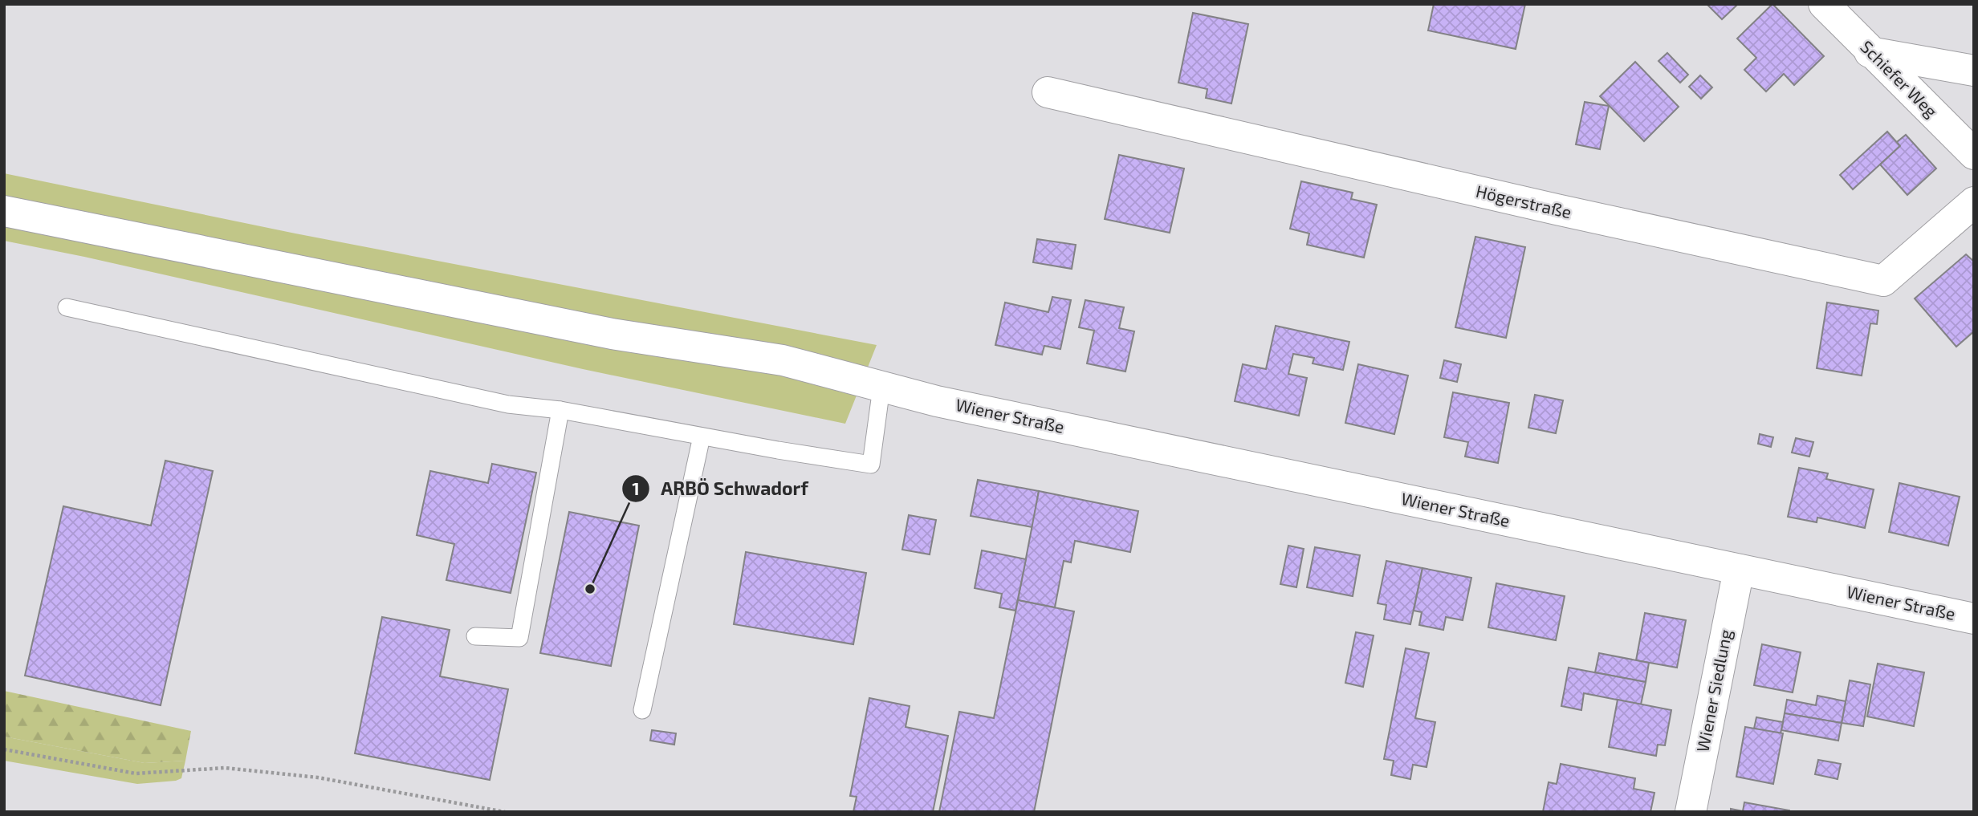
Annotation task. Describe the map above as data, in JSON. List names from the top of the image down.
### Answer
{
  "streets": {
    "main road": [
      "Schiefer Weg",
      "Högerstraße",
      "Wiener Straße",
      "Wiener Siedlung"
    ]
  },
  "crossings": [
    ["Wiener Straße", "Wiener Siedlung"]
  ],
  "places": ["ARBÖ Schwadorf"]
}
